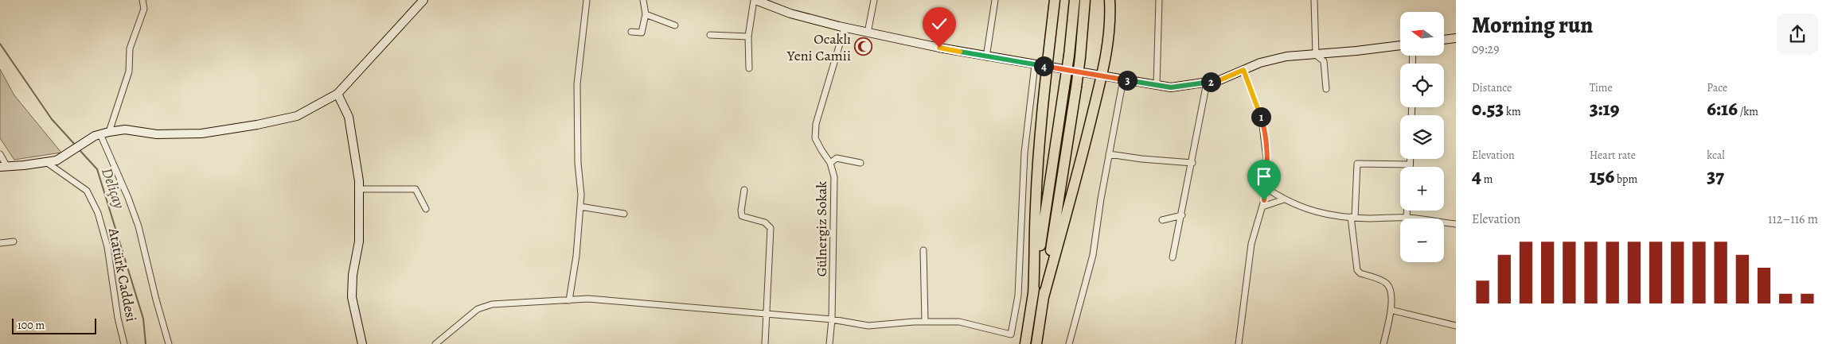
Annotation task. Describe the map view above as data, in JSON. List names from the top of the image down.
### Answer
{
  "streets": {
    "street": ["Gülnergiz Sokak", "Atatürk Caddesi"]
  },
  "water": ["Deliçay"],
  "places": {
    "mosque": ["Ocaklı Yeni Camii"]
  },
  "scale_bar": "100 m",
  "north": "left",
  "page": {
    "heading": ["Morning run", "09:29"],
    "map_buttons": ["+", "−"],
    "pins": [
      "4",
      "3",
      "2",
      "1"
    ],
    "stats": [
      ["Distance", "0.53 km"],
      ["Time", "3:19"],
      ["Pace", "6:16 /km"],
      ["Elevation", "4 m"],
      ["Heart rate", "156 bpm"],
      ["kcal", "37"]
    ],
    "chart": ["Elevation", "112–116 m"],
    "scale": "100 m"
  }
}
